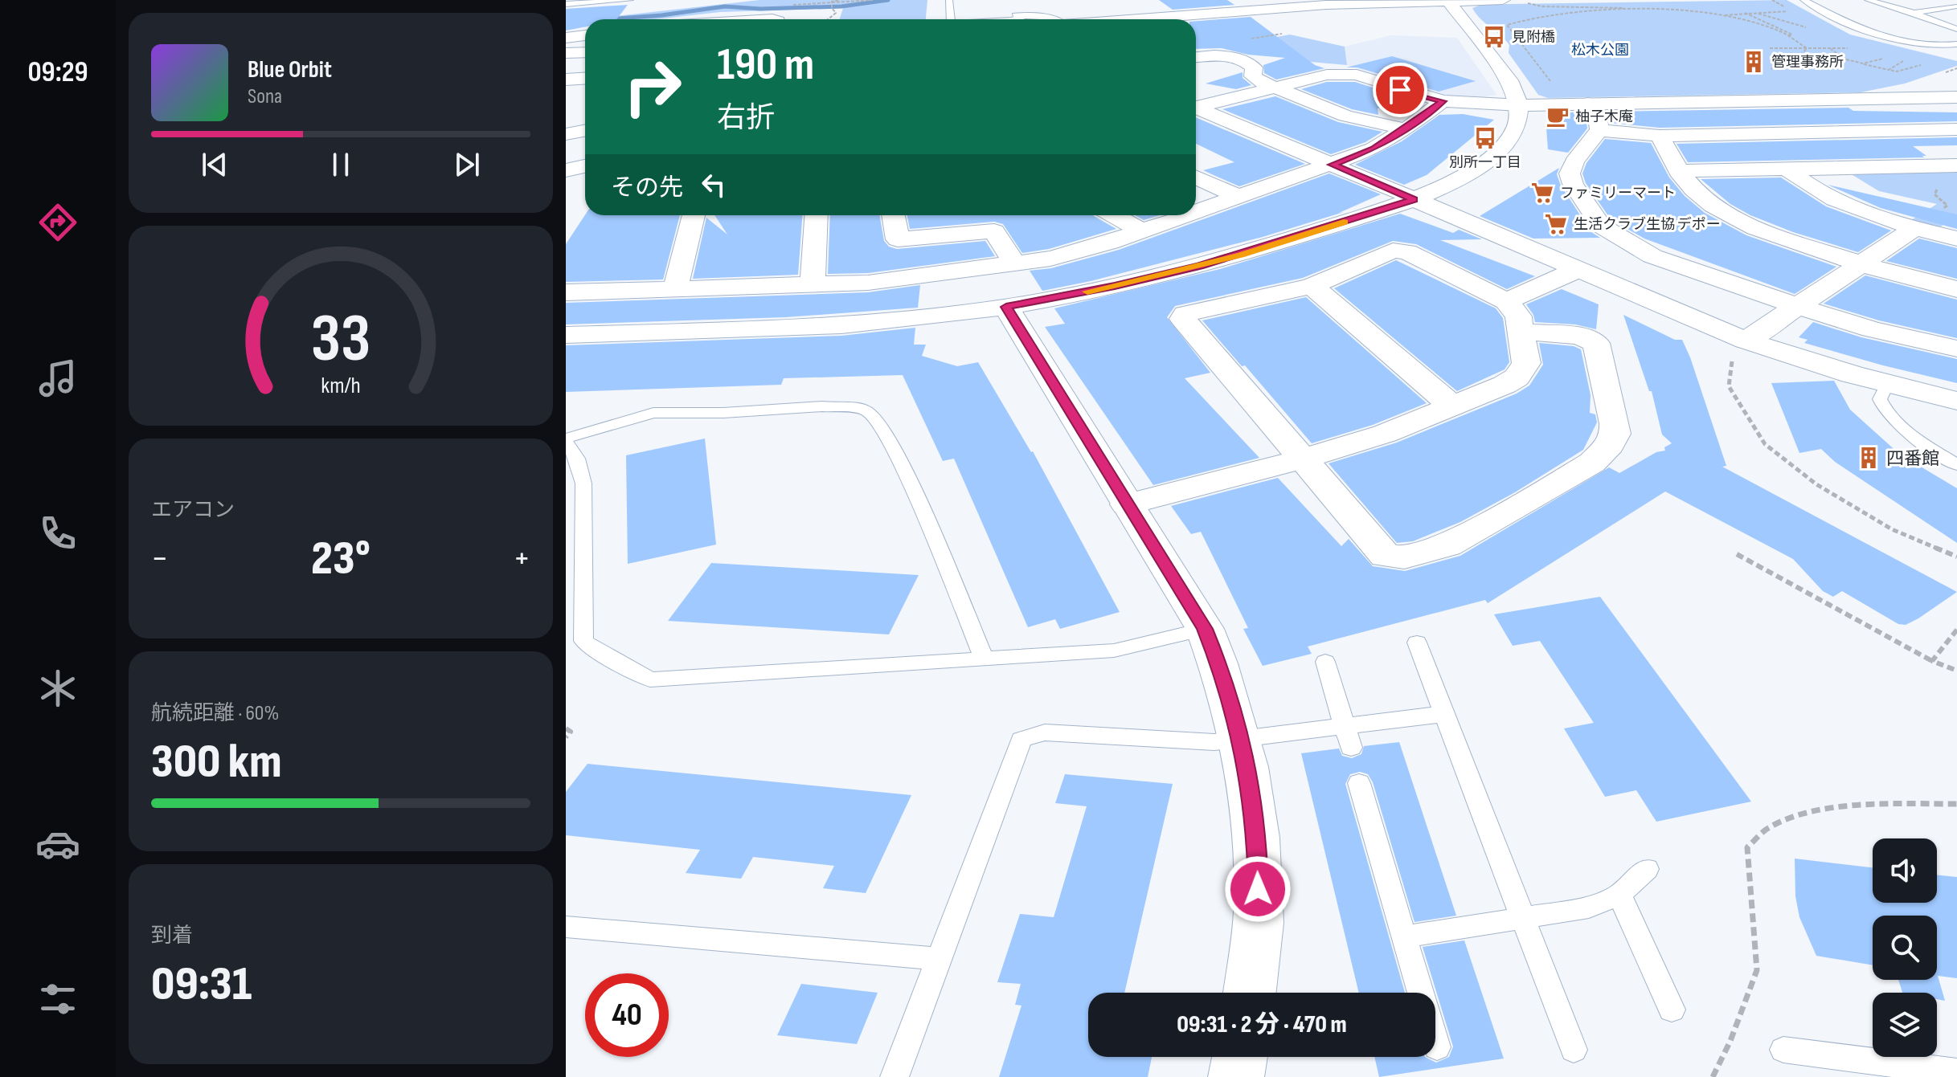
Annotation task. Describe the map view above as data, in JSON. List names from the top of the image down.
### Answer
{
  "parks": ["松木公園"],
  "places": {
    "bus stop": ["見附橋", "別所一丁目"],
    "building": ["管理事務所", "四番館"],
    "cafe": ["柚子木庵"],
    "supermarket": ["ファミリーマート", "生活クラブ生協 デポー"]
  },
  "page": {
    "tabs": "09:29",
    "turn": ["190 m", "右折"],
    "song": ["Blue Orbit", "Sona"],
    "then": "その先",
    "tile": [
      "エアコン",
      ["航続距離 · 60%", "300 km"],
      ["到着", "09:31"]
    ],
    "heat": ["−", "23°", "+"],
    "limit": "40",
    "trip": "09:31 · 2 分 · 470 m",
    "gauge": ["33", "km/h"]
  }
}
